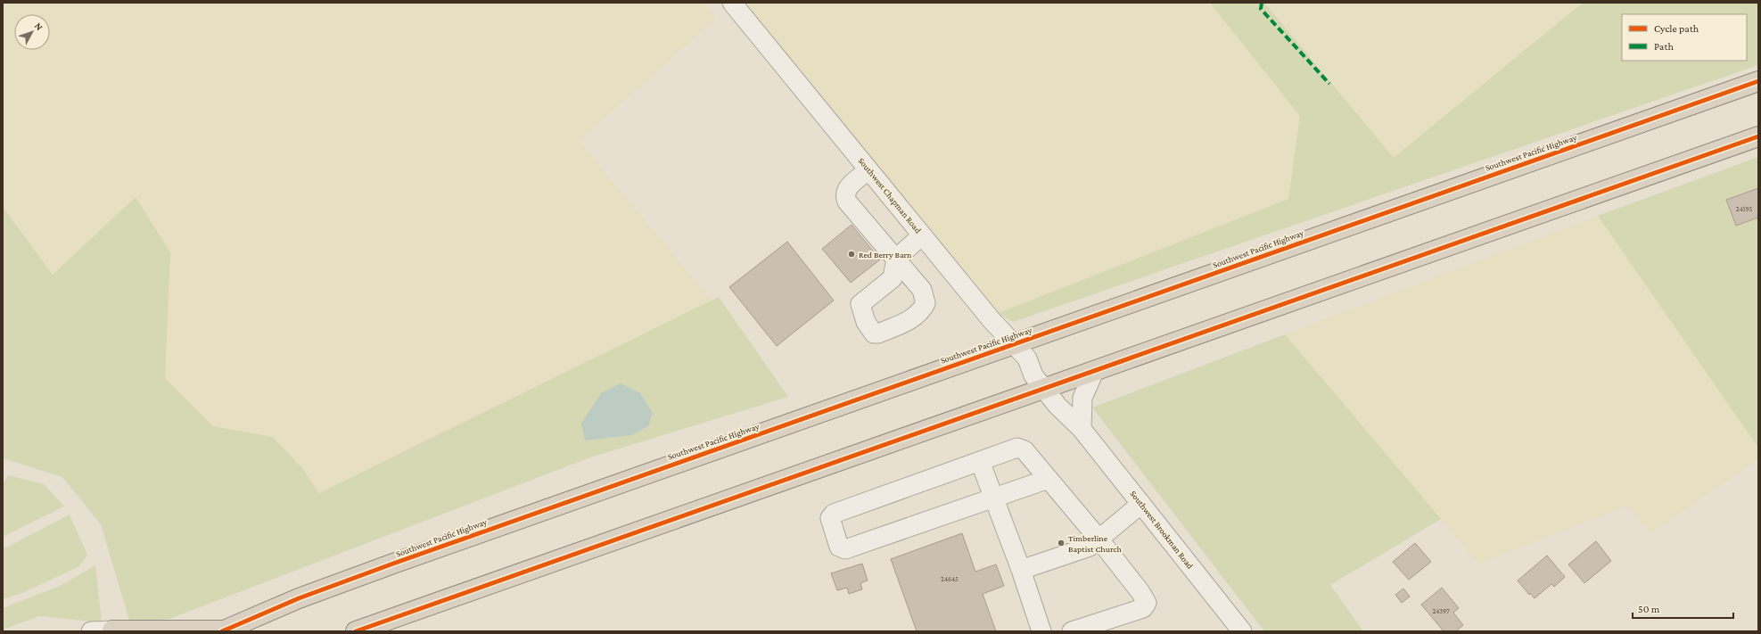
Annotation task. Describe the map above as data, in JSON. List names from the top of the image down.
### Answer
{
  "streets": {
    "highway": ["Southwest Pacific Highway"],
    "street": ["Southwest Chapman Road", "Southwest Brookman Road"]
  },
  "crossings": [
    ["Southwest Pacific Highway", "Southwest Chapman Road"],
    ["Southwest Chapman Road", "Southwest Brookman Road"]
  ],
  "places": ["Red Berry Barn", "Timberline Baptist Church"],
  "house_numbers": ["24195", "24645", "24397"],
  "legend": ["Cycle path", "Path"],
  "scale_bar": "50 m",
  "north": "top right"
}
